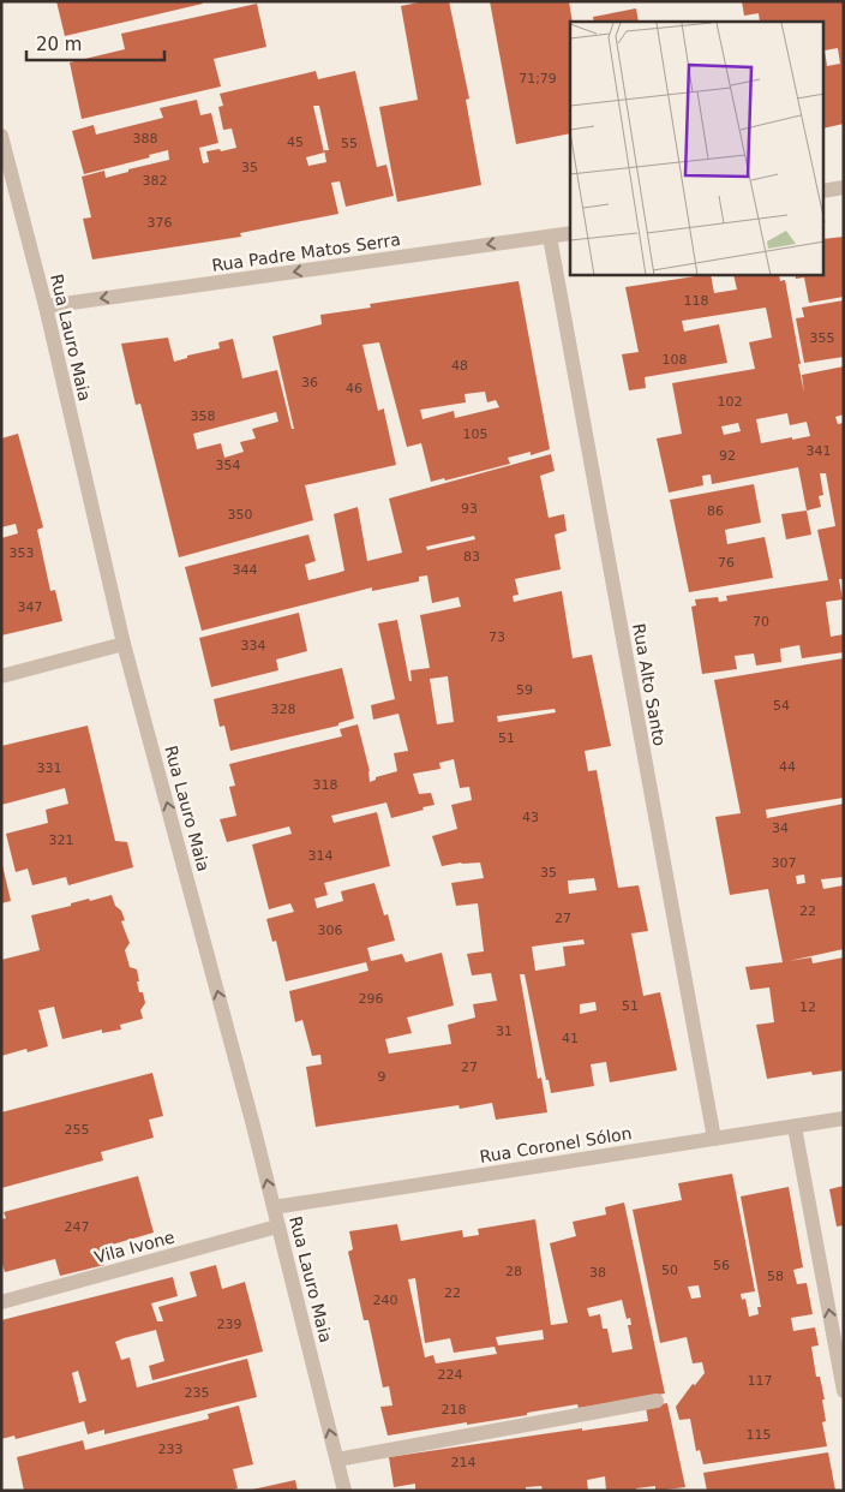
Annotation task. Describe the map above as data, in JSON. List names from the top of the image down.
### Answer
{
  "streets": {
    "street": [
      "Rua Padre Matos Serra",
      "Rua Lauro Maia",
      "Rua Alto Santo",
      "Rua Coronel Sólon",
      "Vila Ivone"
    ]
  },
  "crossings": [
    ["Rua Padre Matos Serra", "Rua Lauro Maia"],
    ["Rua Padre Matos Serra", "Rua Alto Santo"],
    ["Rua Lauro Maia", "Rua Coronel Sólon"],
    ["Rua Lauro Maia", "Vila Ivone"],
    ["Rua Alto Santo", "Rua Coronel Sólon"]
  ],
  "one_way": ["Rua Padre Matos Serra", "Rua Lauro Maia"],
  "house_numbers": [
    "71;79",
    "388",
    "45",
    "55",
    "35",
    "382",
    "376",
    "118",
    "355",
    "108",
    "48",
    "36",
    "46",
    "102",
    "358",
    "105",
    "341",
    "92",
    "354",
    "93",
    "86",
    "350",
    "353",
    "83",
    "76",
    "344",
    "347",
    "70",
    "73",
    "334",
    "59",
    "54",
    "328",
    "51",
    "44",
    "331",
    "318",
    "43",
    "34",
    "321",
    "314",
    "307",
    "35",
    "22",
    "27",
    "306",
    "296",
    "51",
    "12",
    "31",
    "41",
    "27",
    "9",
    "255",
    "247",
    "56",
    "50",
    "28",
    "38",
    "58",
    "22",
    "240",
    "239",
    "224",
    "117",
    "235",
    "218",
    "115",
    "233",
    "214"
  ],
  "scale_bar": "20 m"
}
